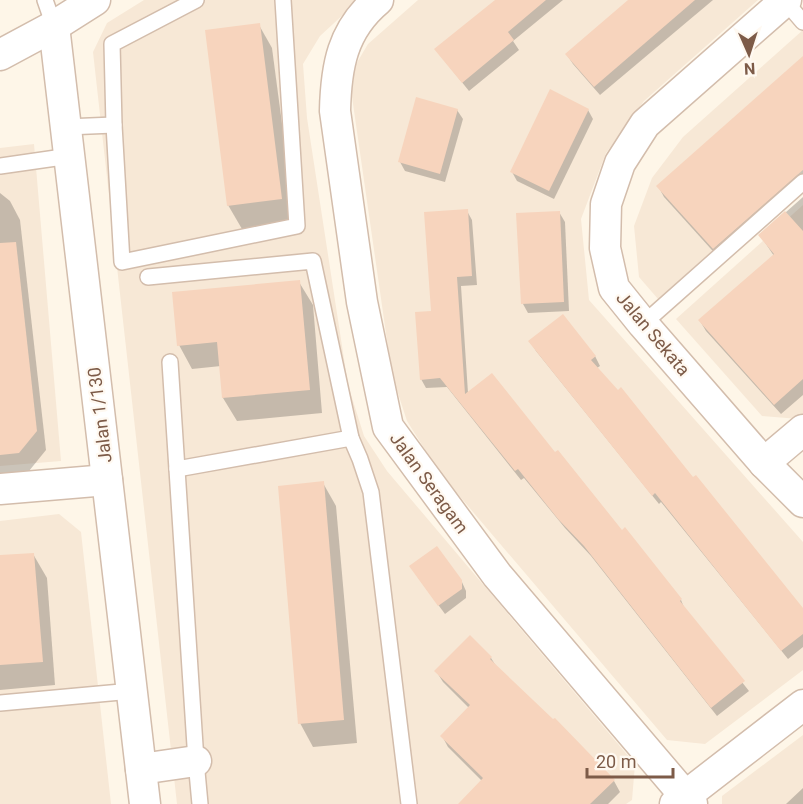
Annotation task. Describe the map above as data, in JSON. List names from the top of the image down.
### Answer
{
  "streets": {
    "street": ["Jalan Sekata", "Jalan 1/130", "Jalan Seragam"]
  },
  "scale_bar": "20 m",
  "north": "bottom"
}
